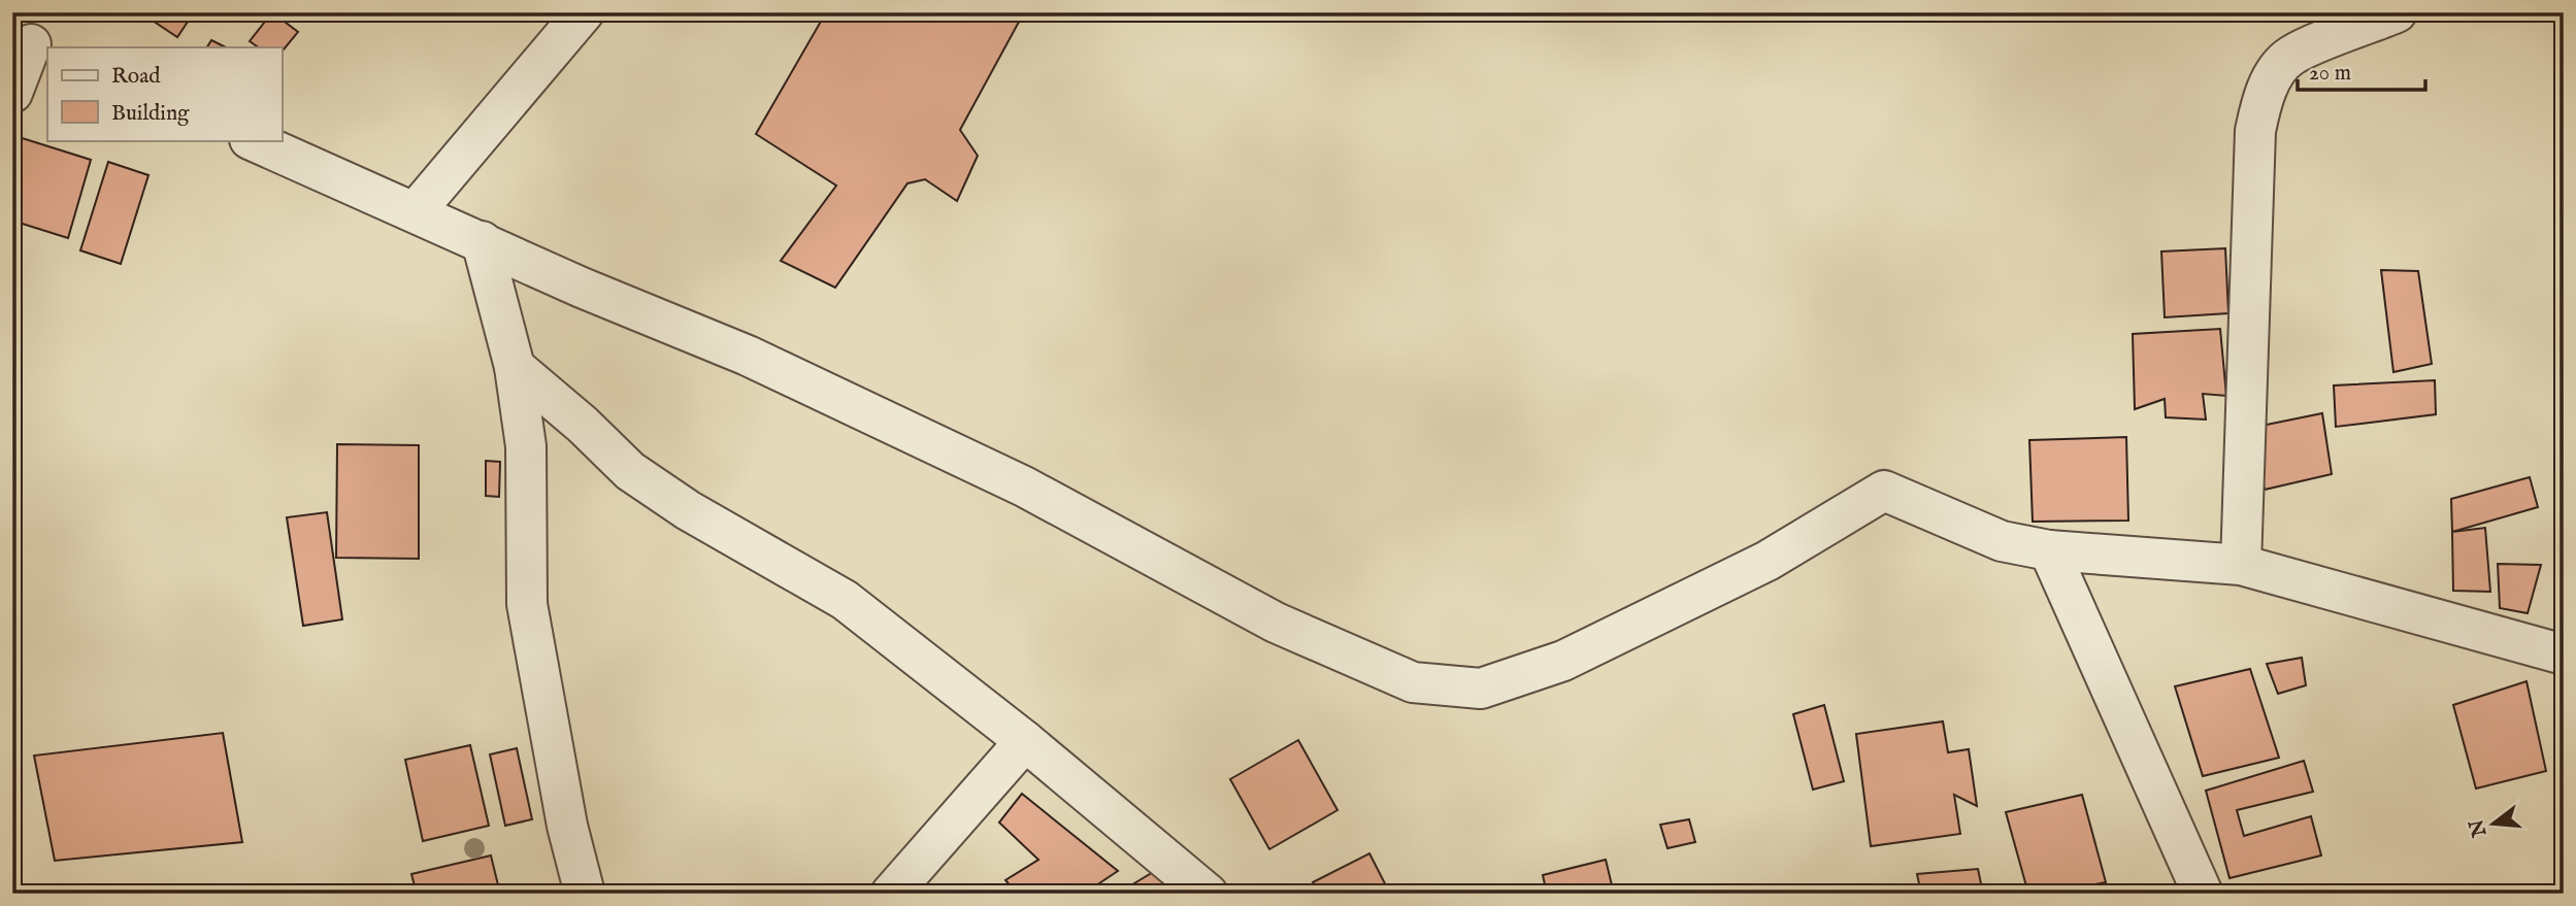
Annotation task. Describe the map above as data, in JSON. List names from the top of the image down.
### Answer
{
  "legend": ["Road", "Building"],
  "scale_bar": "20 m",
  "north": "left"
}
